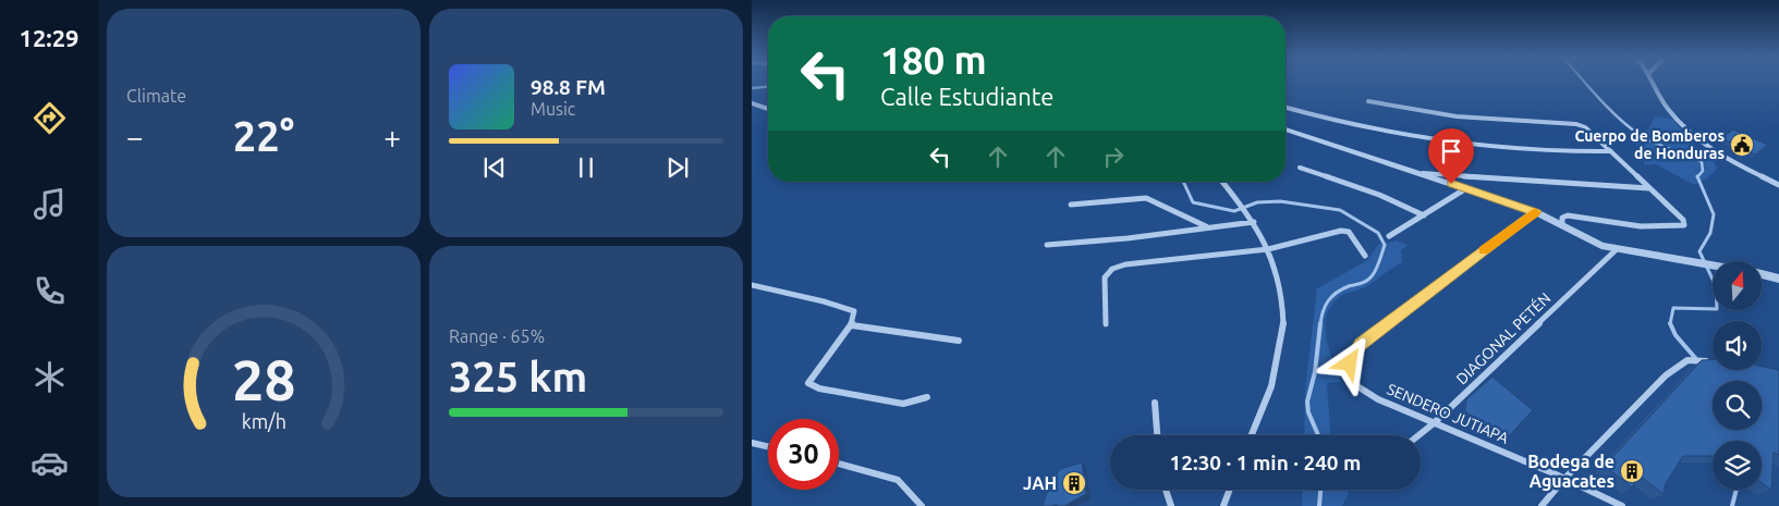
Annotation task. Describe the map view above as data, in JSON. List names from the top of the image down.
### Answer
{
  "streets": {
    "street": ["DIAGONAL PETÉN", "SENDERO JUTIAPA"]
  },
  "crossings": [
    ["DIAGONAL PETÉN", "SENDERO JUTIAPA"]
  ],
  "places": {
    "public building": ["Cuerpo de Bomberos de Honduras"],
    "building": ["Bodega de Aguacates", "JAH"]
  },
  "north": "top",
  "page": {
    "tabs": "12:29",
    "tile": [
      "Climate",
      ["Range · 65%", "325 km"]
    ],
    "turn": ["180 m", "Calle Estudiante"],
    "song": ["98.8 FM", "Music"],
    "heat": ["−", "22°", "+"],
    "limit": "30",
    "trip": "12:30 · 1 min · 240 m",
    "gauge": ["28", "km/h"]
  }
}
